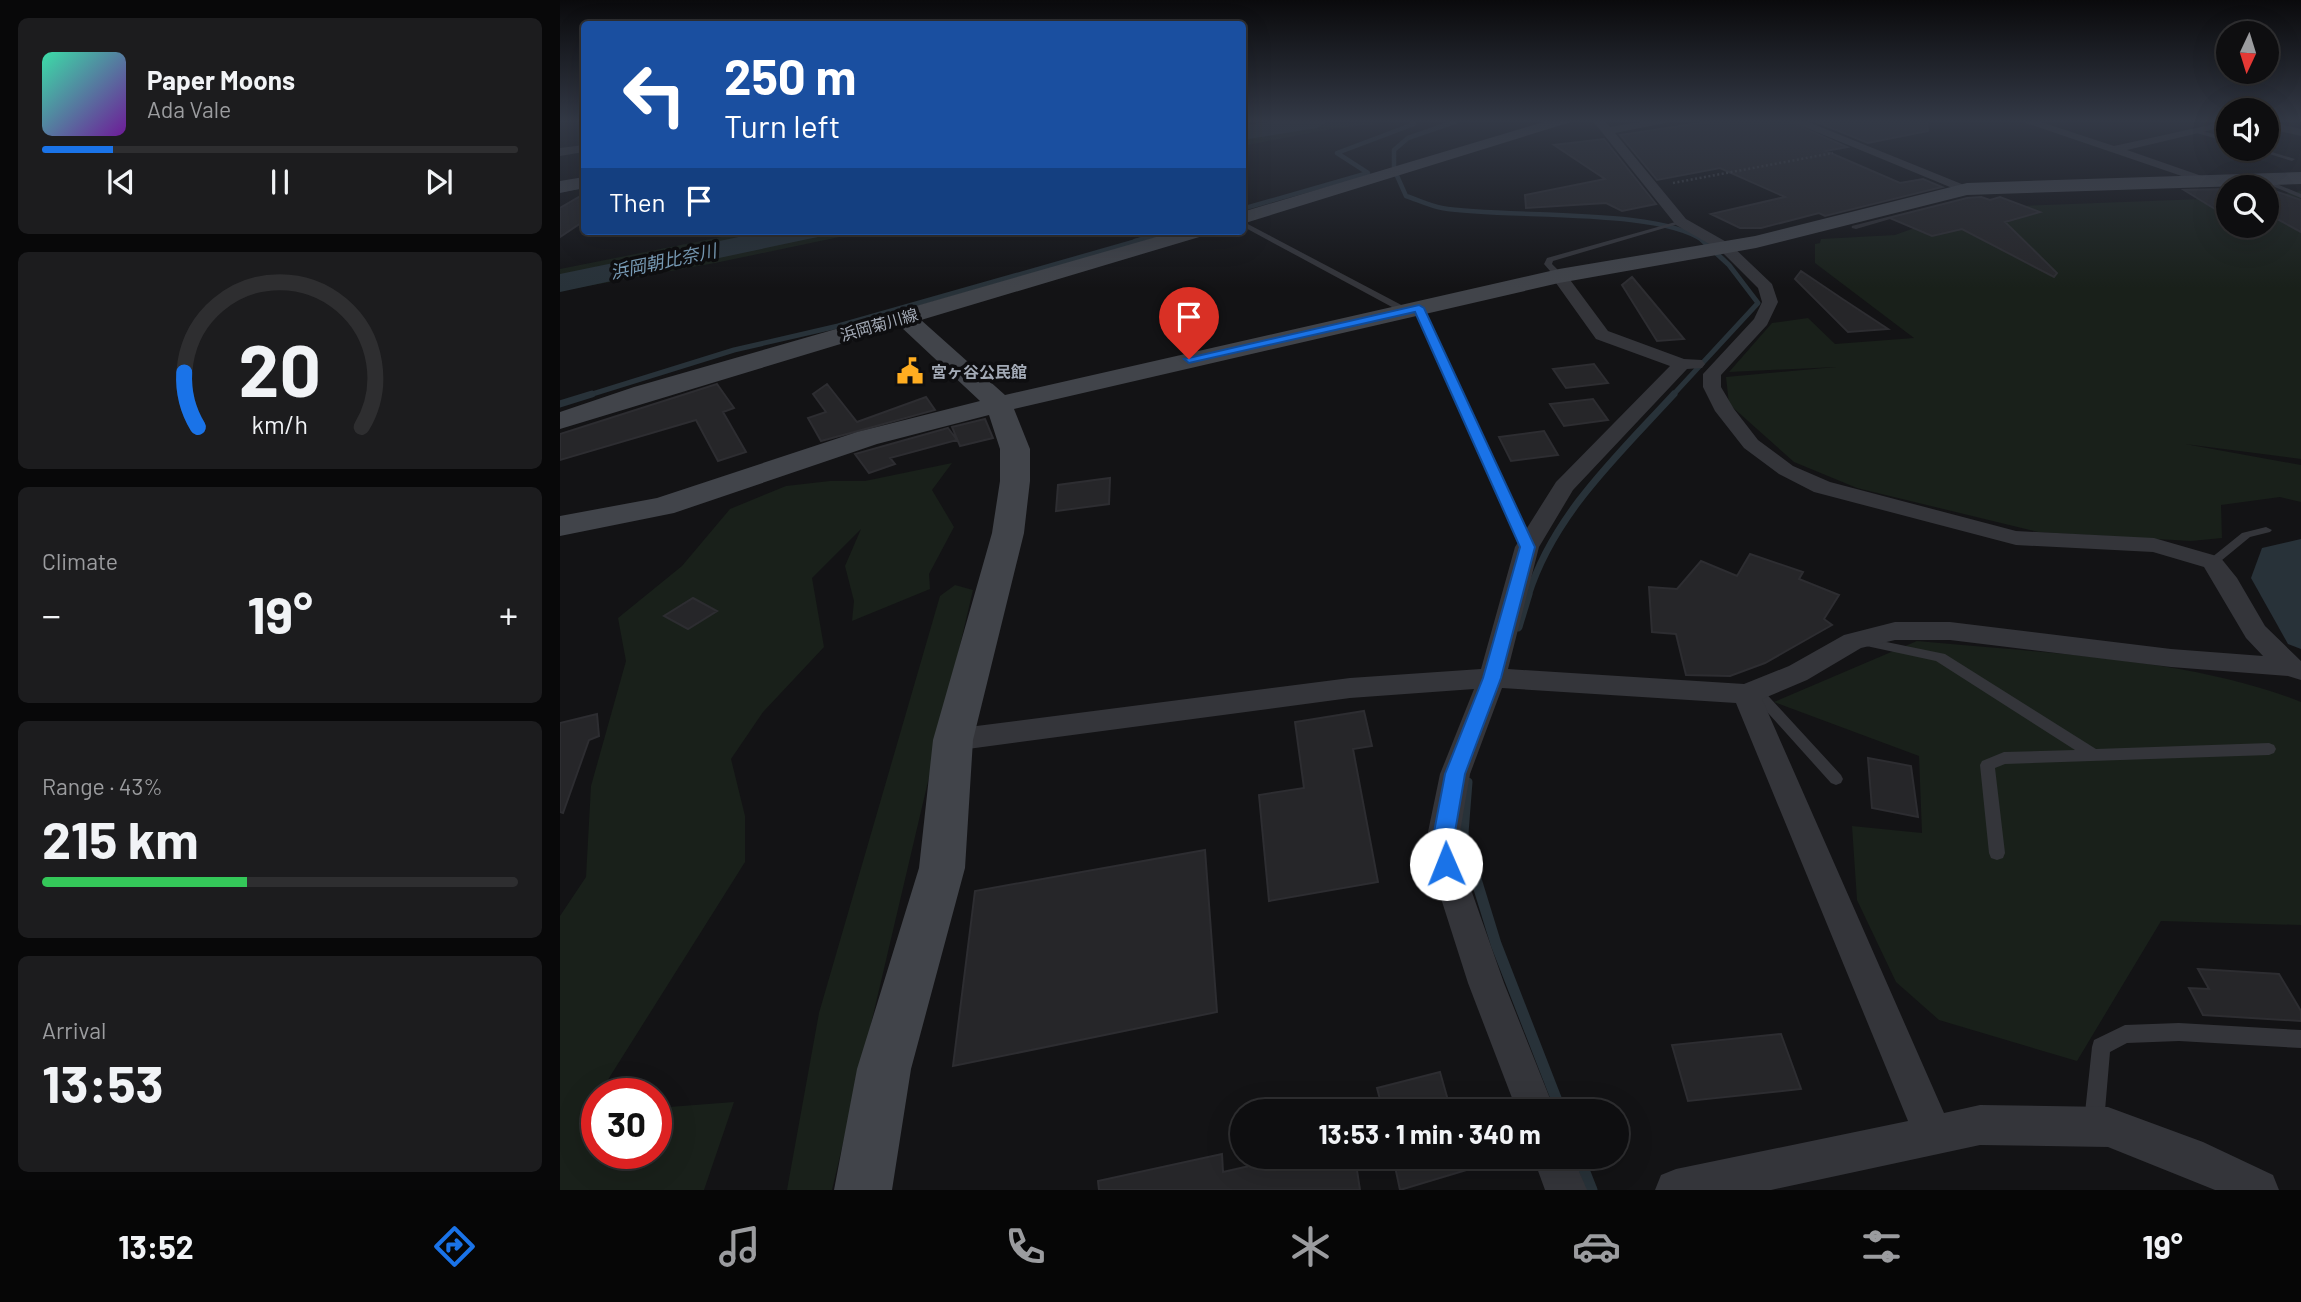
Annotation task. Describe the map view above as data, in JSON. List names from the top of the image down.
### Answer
{
  "streets": {
    "street": ["浜岡菊川線"]
  },
  "water": ["浜岡朝比奈川"],
  "places": {
    "public building": ["宮ヶ谷公民館"]
  },
  "north": "bottom",
  "page": {
    "turn": ["250 m", "Turn left"],
    "song": ["Paper Moons", "Ada Vale"],
    "then": "Then",
    "tile": [
      "Climate",
      ["Range · 43%", "215 km"],
      ["Arrival", "13:53"]
    ],
    "heat": ["−", "19°", "+"],
    "limit": "30",
    "trip": "13:53 · 1 min · 340 m",
    "tabs": ["13:52", "19°"],
    "gauge": ["20", "km/h"]
  }
}
